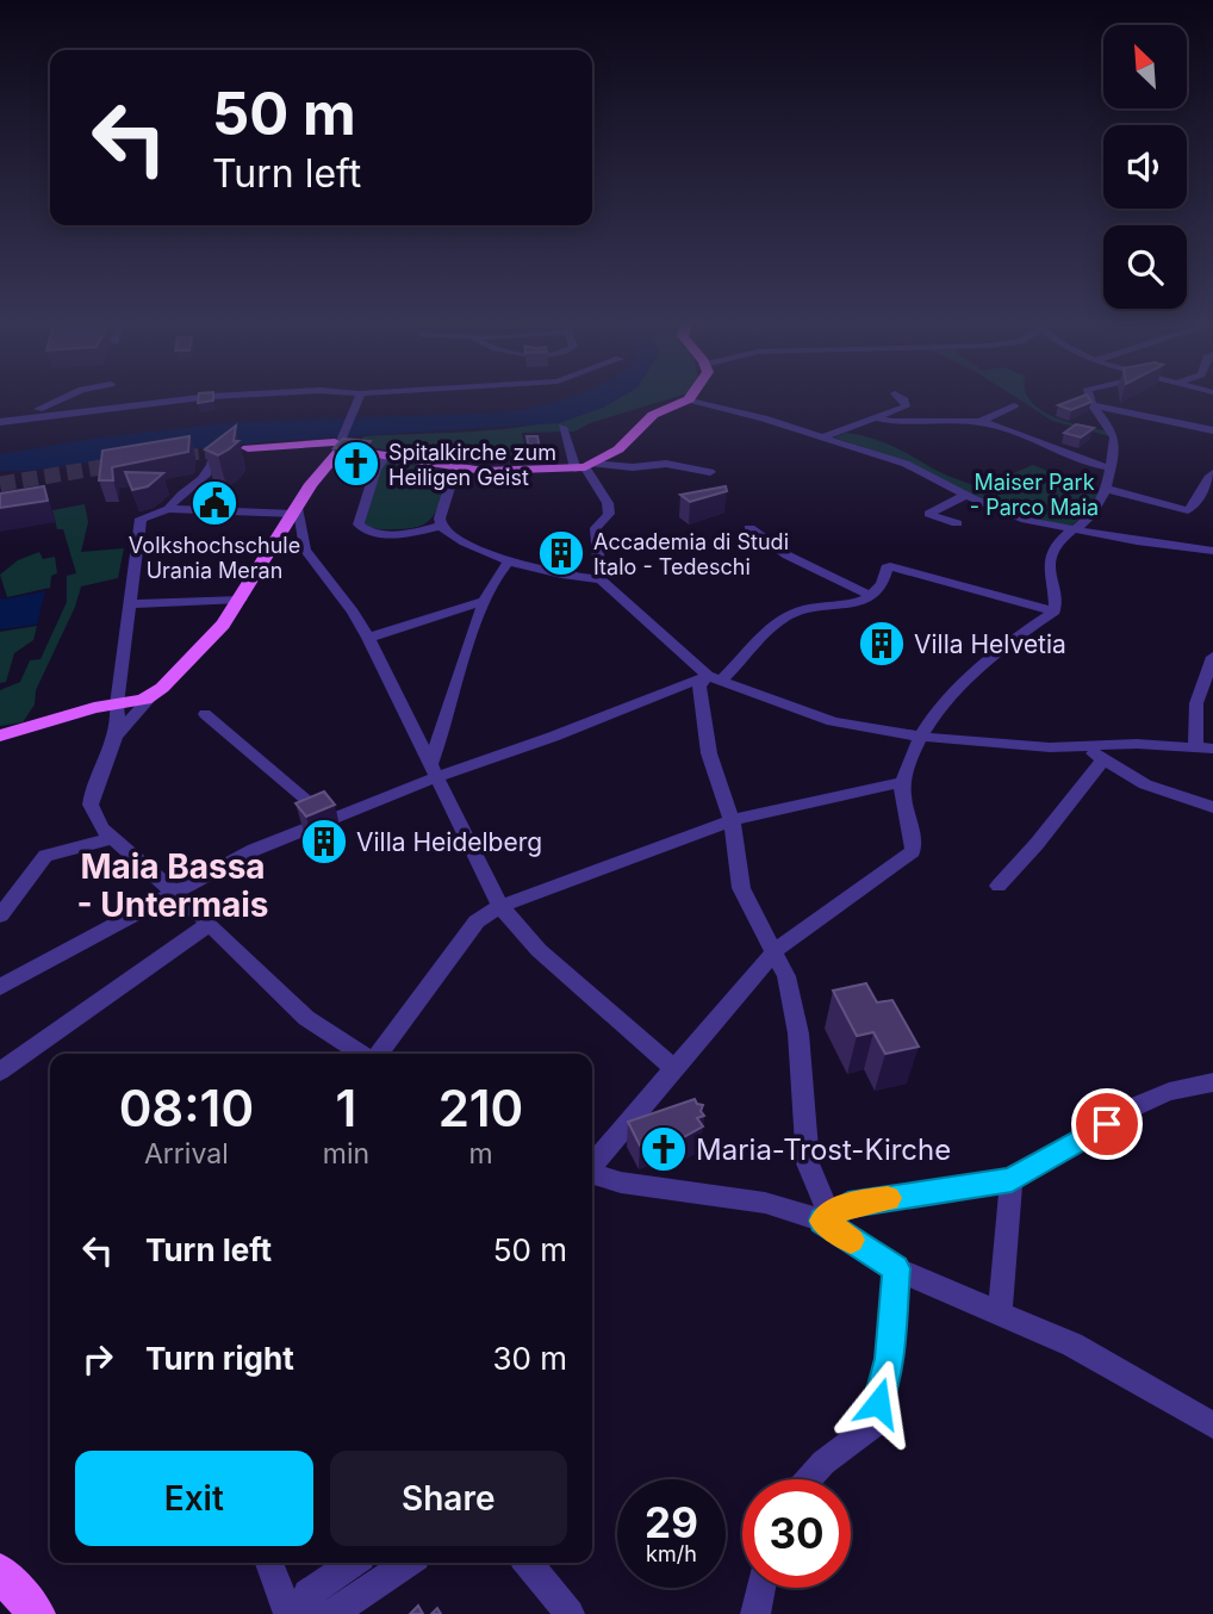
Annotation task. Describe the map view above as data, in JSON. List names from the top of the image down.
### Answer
{
  "districts": ["Maia Bassa - Untermais"],
  "parks": ["Maiser Park - Parco Maia"],
  "places": {
    "church": ["Spitalkirche zum Heiligen Geist", "Maria-Trost-Kirche"],
    "public building": ["Volkshochschule Urania Meran"],
    "building": ["Accademia di Studi Italo - Tedeschi", "Villa Helvetia", "Villa Heidelberg"]
  },
  "north": "top left",
  "page": {
    "turn": ["50 m", "Turn left"],
    "eta": [
      "08:10",
      "Arrival",
      "1",
      "min",
      "210",
      "m"
    ],
    "list": [
      {
        "name": "Turn left",
        "value": "50 m"
      },
      {
        "name": "Turn right",
        "value": "30 m"
      }
    ],
    "buttons": ["Exit", "Share"],
    "speed": "29 km/h",
    "limit": "30"
  }
}
